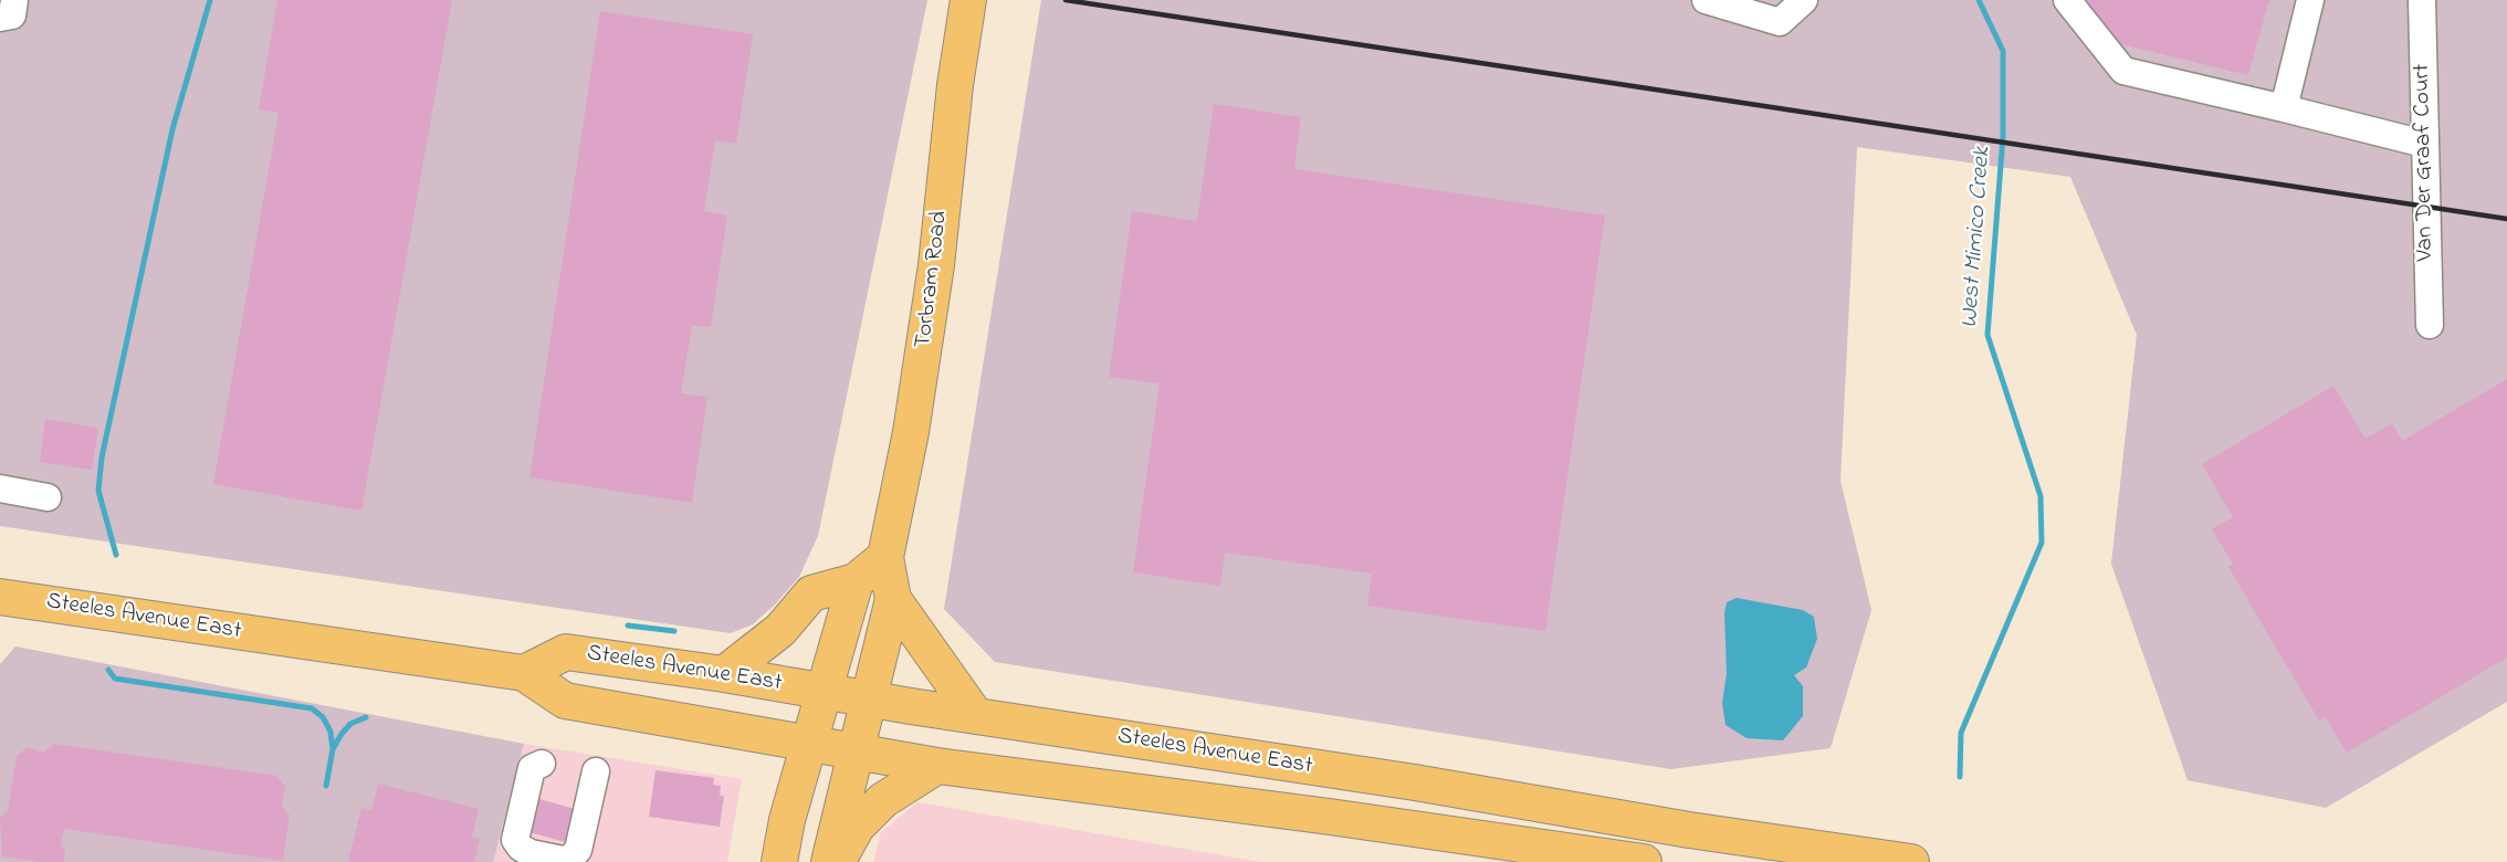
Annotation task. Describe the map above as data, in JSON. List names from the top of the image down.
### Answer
{
  "streets": {
    "main road": ["Torbram Road", "Steeles Avenue East"],
    "street": ["Van Der Graaf Court"]
  },
  "crossings": [
    ["Torbram Road", "Steeles Avenue East"]
  ],
  "water": ["West Mimico Creek"]
}
